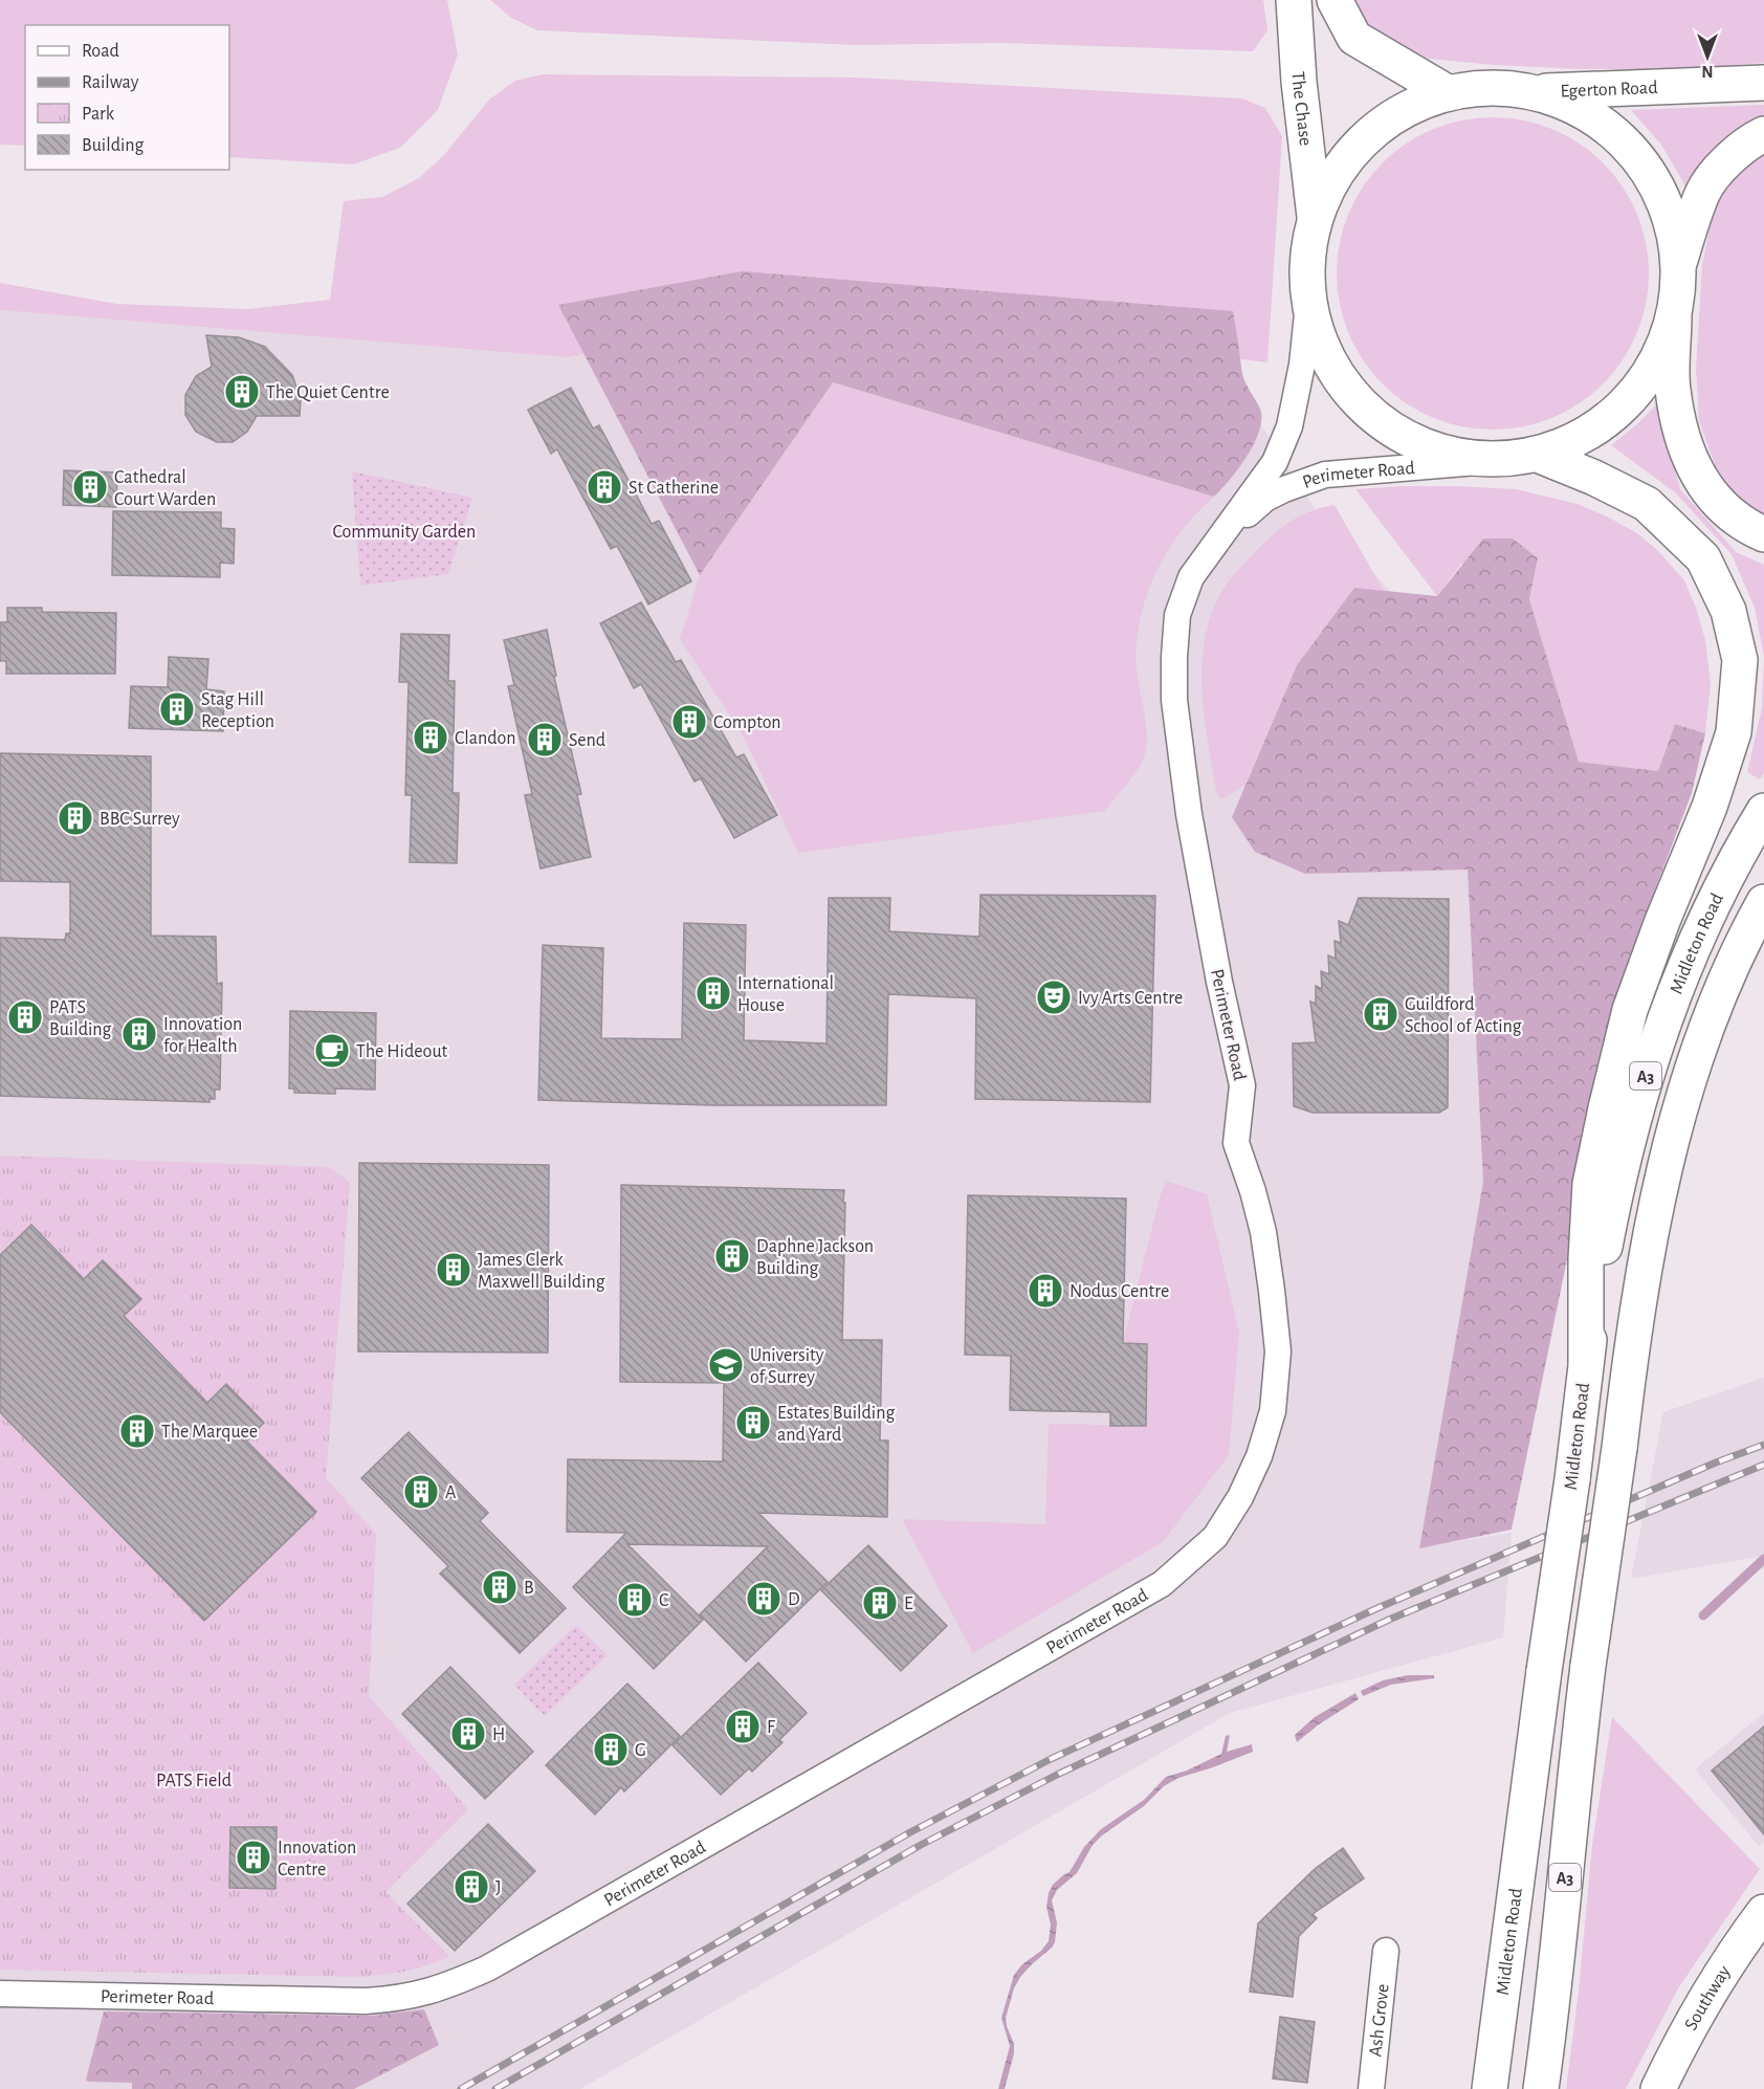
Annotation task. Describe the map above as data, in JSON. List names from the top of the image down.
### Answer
{
  "streets": {
    "main road": [
      "Egerton Road",
      "The Chase",
      "Midleton Road",
      "A3",
      "Southway"
    ],
    "street": ["Perimeter Road", "Ash Grove"]
  },
  "parks": ["Community Garden", "PATS Field"],
  "places": {
    "building": [
      "The Quiet Centre",
      "Cathedral Court Warden",
      "St Catherine",
      "Stag Hill Reception",
      "Compton",
      "Clandon",
      "Send",
      "BBC Surrey",
      "International House",
      "Guildford School of Acting",
      "PATS Building",
      "Innovation for Health",
      "Daphne Jackson Building",
      "James Clerk Maxwell Building",
      "Nodus Centre",
      "Estates Building and Yard",
      "The Marquee",
      "A",
      "B",
      "D",
      "C",
      "E",
      "F",
      "H",
      "G",
      "Innovation Centre",
      "J"
    ],
    "theatre": ["Ivy Arts Centre"],
    "cafe": ["The Hideout"],
    "school or university": ["University of Surrey"]
  },
  "legend": [
    "Road",
    "Railway",
    "Park",
    "Building"
  ],
  "north": "bottom"
}
